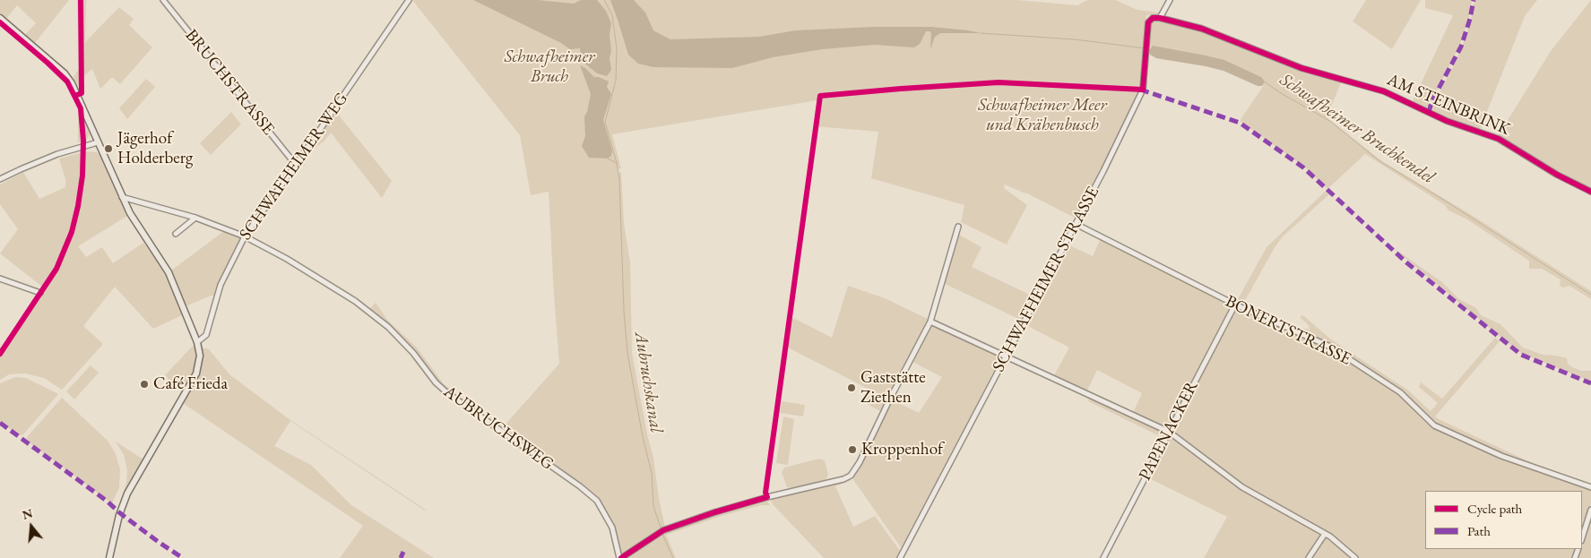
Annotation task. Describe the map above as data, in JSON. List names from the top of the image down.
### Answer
{
  "streets": {
    "street": [
      "BRUCHSTRASSE",
      "AM STEINBRINK",
      "SCHWAFHEIMER WEG",
      "SCHWAFHEIMER STRASSE",
      "BONERTSTRASSE",
      "AUBRUCHSWEG",
      "PAPENACKER"
    ]
  },
  "crossings": [
    ["BRUCHSTRASSE", "SCHWAFHEIMER WEG"],
    ["AM STEINBRINK", "SCHWAFHEIMER STRASSE"],
    ["SCHWAFHEIMER WEG", "AUBRUCHSWEG"],
    ["SCHWAFHEIMER STRASSE", "BONERTSTRASSE"],
    ["BONERTSTRASSE", "PAPENACKER"]
  ],
  "water": ["Schwafheimer Bruchkendel", "Aubruchskanal"],
  "parks": ["Schwafheimer Bruch", "Schwafheimer Meer und Krähenbusch"],
  "places": [
    "Jägerhof Holderberg",
    "Café Frieda",
    "Gaststätte Ziethen",
    "Kroppenhof"
  ],
  "legend": ["Cycle path", "Path"],
  "north": "top"
}
